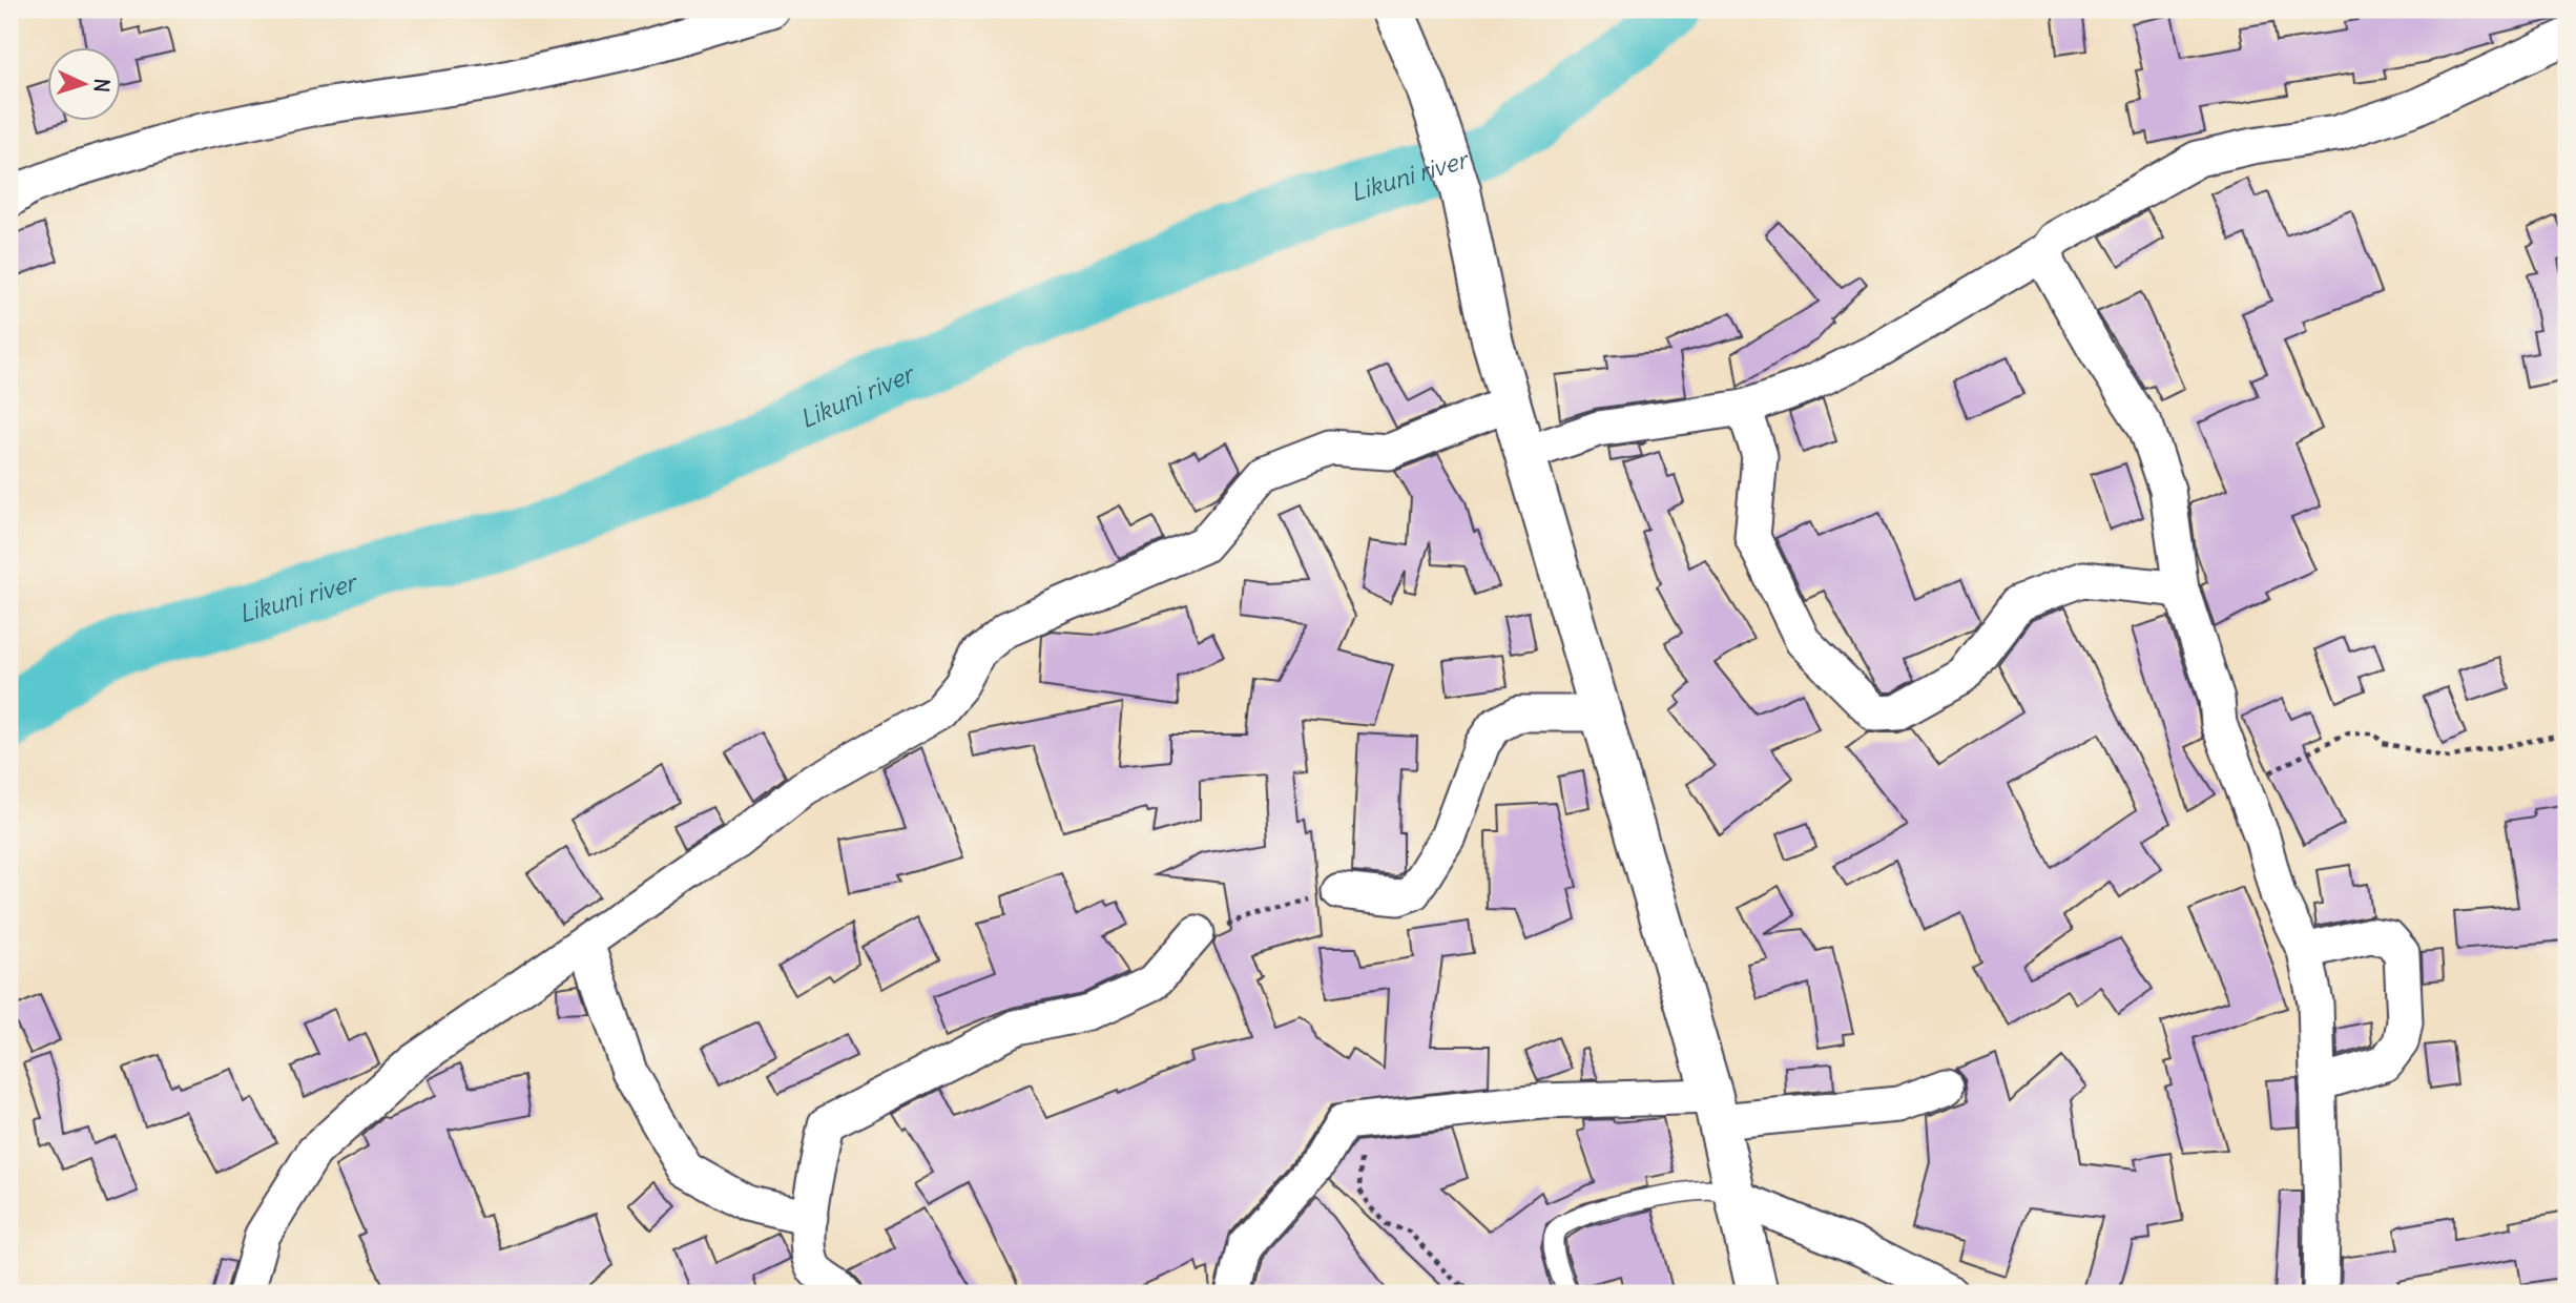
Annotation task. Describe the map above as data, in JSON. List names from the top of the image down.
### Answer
{
  "water": ["Likuni river"],
  "north": "right"
}
